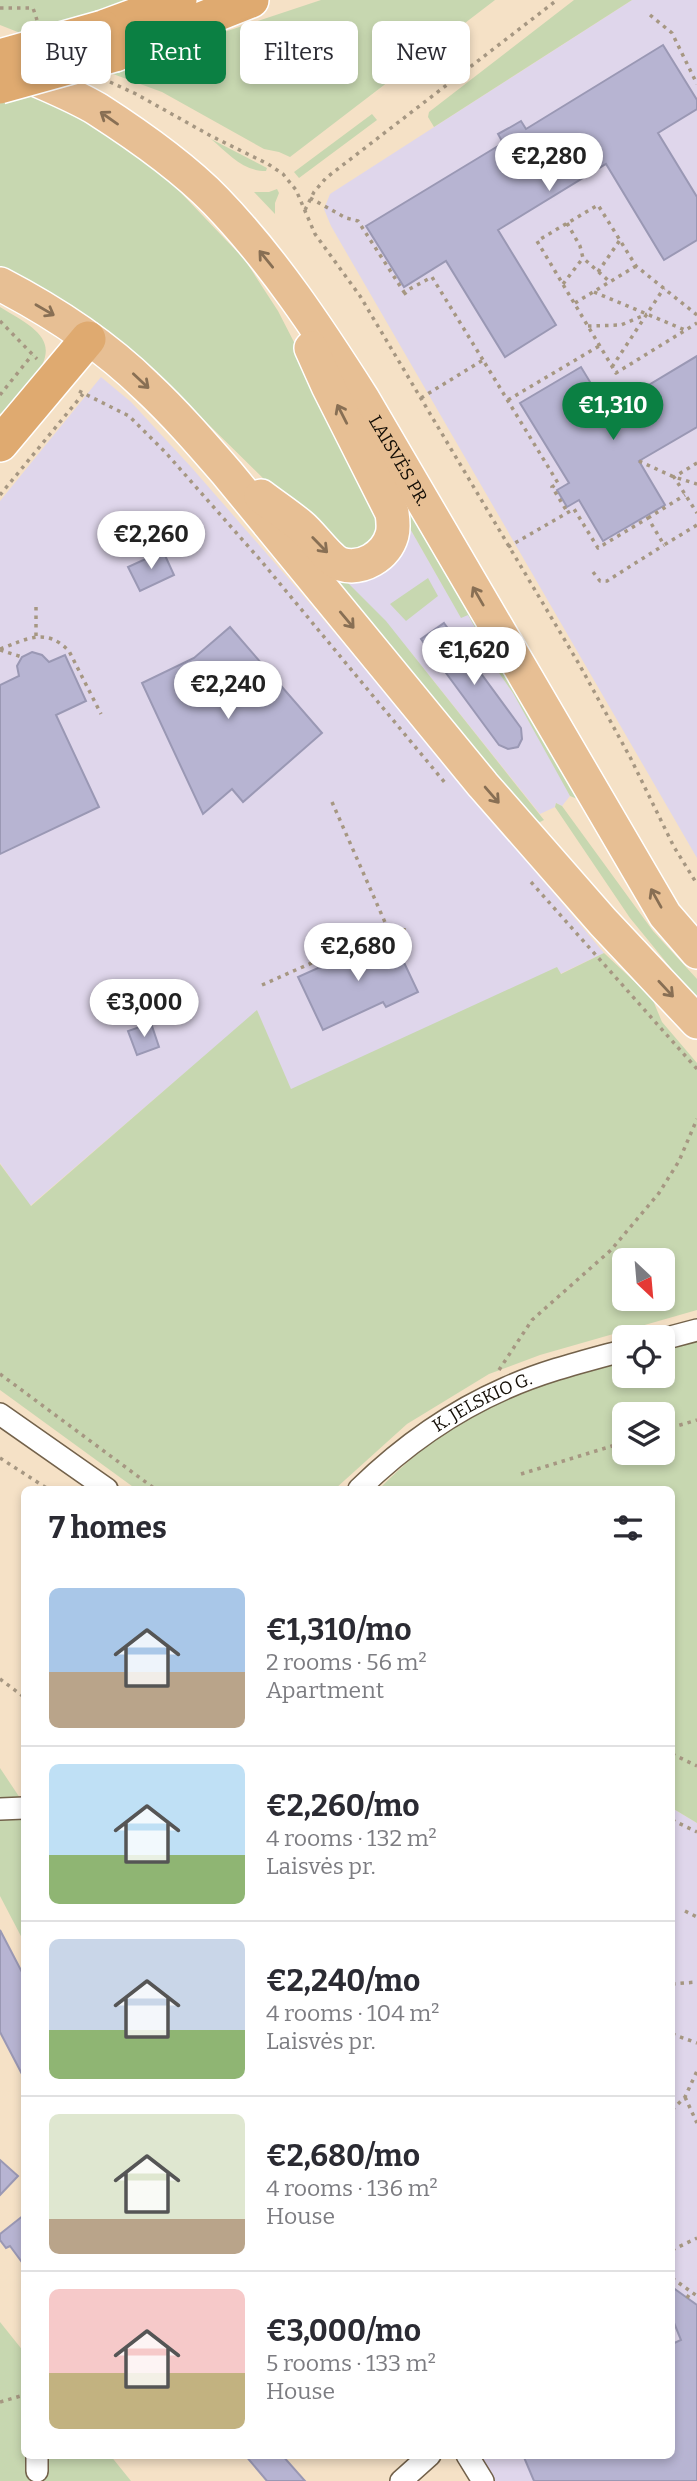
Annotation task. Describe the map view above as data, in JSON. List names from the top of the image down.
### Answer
{
  "streets": {
    "main road": ["LAISVĖS PR."],
    "street": ["K. JELSKIO G."]
  },
  "north": "bottom right",
  "page": {
    "chip": [
      "Buy",
      "Rent",
      "Filters",
      "New"
    ],
    "price": [
      "€2,280",
      "€1,310",
      "€2,260",
      "€1,620",
      "€2,240",
      "€2,680",
      "€3,000"
    ],
    "heading": "7 homes",
    "list": [
      {
        "name": "€1,310/mo",
        "note": "2 rooms · 56 m² · Apartment"
      },
      {
        "name": "€2,260/mo",
        "note": "4 rooms · 132 m² · Laisvės pr."
      },
      {
        "name": "€2,240/mo",
        "note": "4 rooms · 104 m² · Laisvės pr."
      },
      {
        "name": "€2,680/mo",
        "note": "4 rooms · 136 m² · House"
      },
      {
        "name": "€3,000/mo",
        "note": "5 rooms · 133 m² · House"
      }
    ]
  }
}
